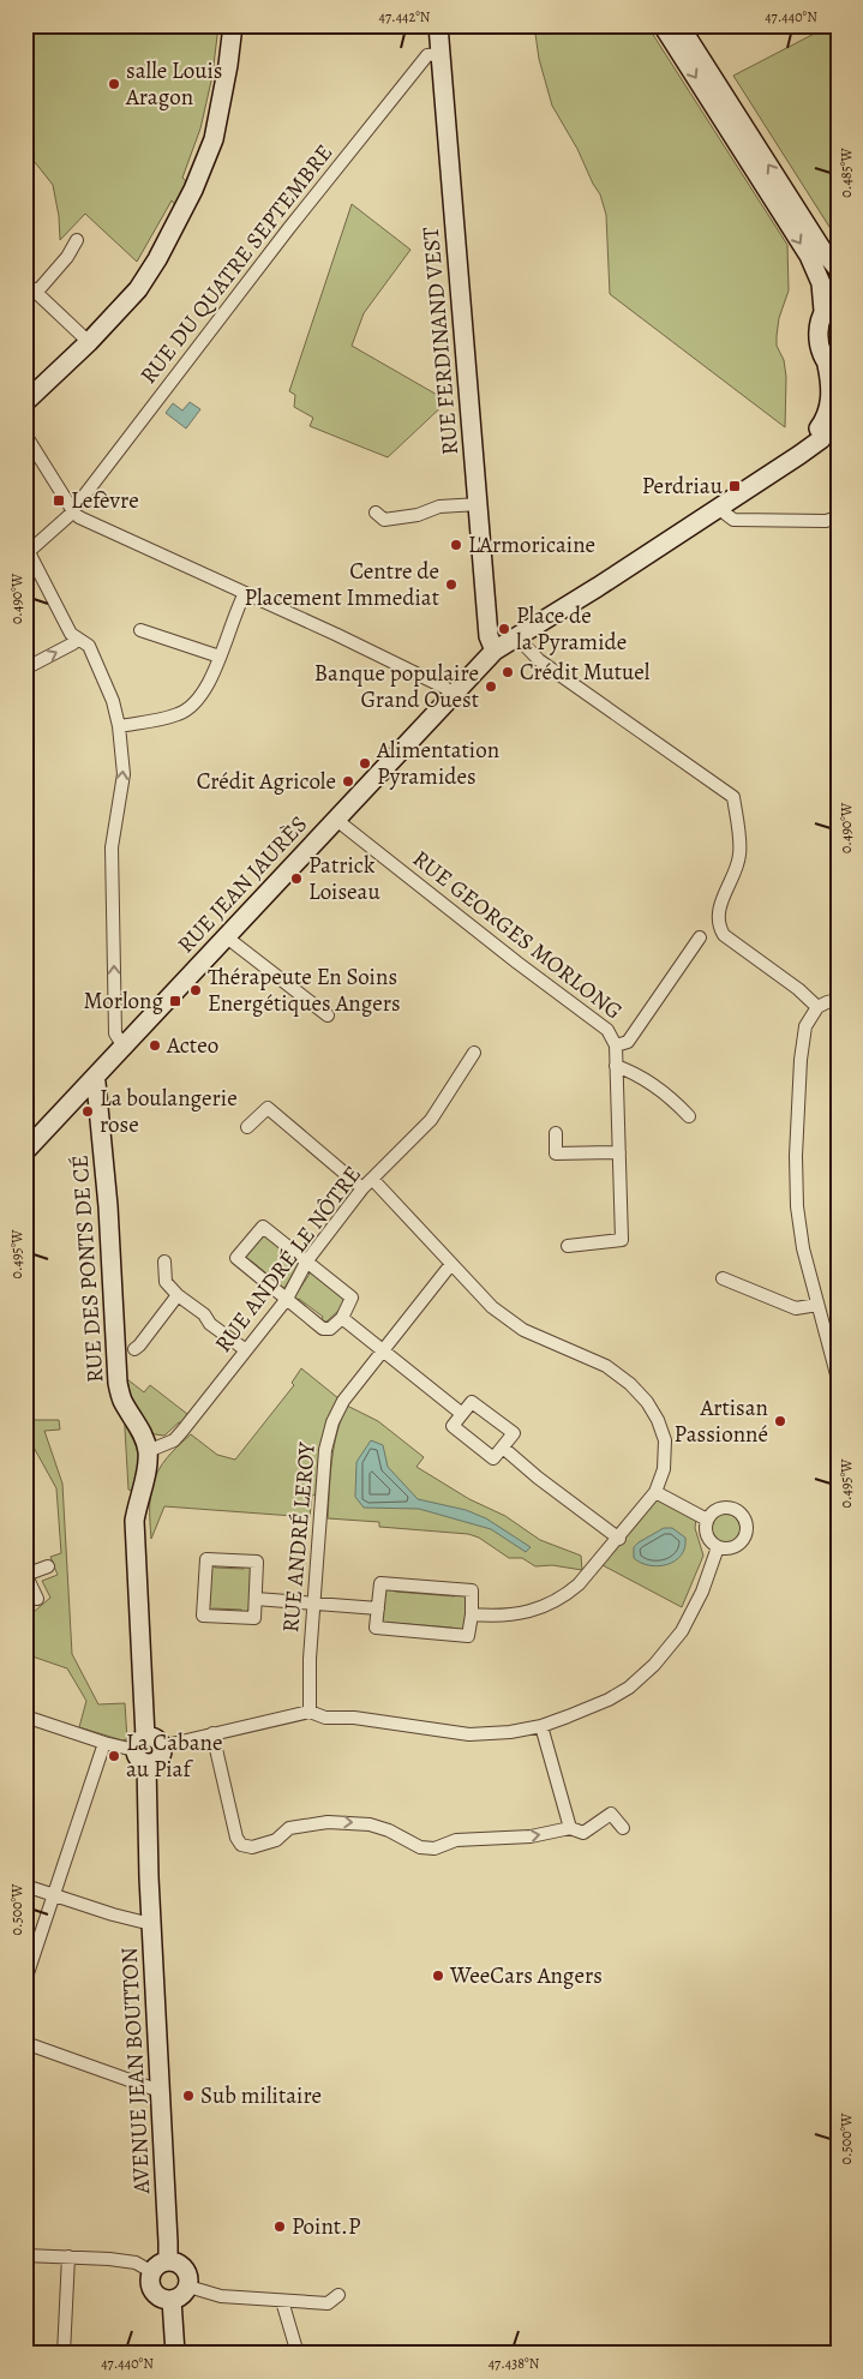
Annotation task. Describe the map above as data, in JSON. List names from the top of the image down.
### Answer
{
  "streets": {
    "street": [
      "RUE DU QUATRE SEPTEMBRE",
      "RUE FERDINAND VEST",
      "RUE JEAN JAURÈS",
      "RUE GEORGES MORLONG",
      "RUE ANDRÉ LE NÔTRE",
      "RUE DES PONTS DE CÉ",
      "RUE ANDRÉ LEROY",
      "AVENUE JEAN BOUTTON"
    ]
  },
  "crossings": [
    ["RUE DU QUATRE SEPTEMBRE", "RUE FERDINAND VEST"],
    ["RUE FERDINAND VEST", "RUE JEAN JAURÈS"],
    ["RUE JEAN JAURÈS", "RUE GEORGES MORLONG"],
    ["RUE JEAN JAURÈS", "RUE DES PONTS DE CÉ"],
    ["RUE ANDRÉ LE NÔTRE", "RUE DES PONTS DE CÉ"]
  ],
  "places": {
    "other": [
      "salle Louis Aragon",
      "L'Armoricaine",
      "Centre de Placement Immediat",
      "Place de la Pyramide",
      "Crédit Mutuel",
      "Banque populaire Grand Ouest",
      "Alimentation Pyramides",
      "Crédit Agricole",
      "Patrick Loiseau",
      "Thérapeute En Soins Energétiques Angers",
      "Acteo",
      "La boulangerie rose",
      "Artisan Passionné",
      "La Cabane au Piaf",
      "WeeCars Angers",
      "Sub militaire",
      "Point.P"
    ],
    "transit": ["Perdriau", "Lefèvre", "Morlong"]
  },
  "coordinates": [
    "47.442°N",
    "47.440°N",
    "0.485°W",
    "0.490°W",
    "0.495°W",
    "0.500°W",
    "47.438°N"
  ]
}
